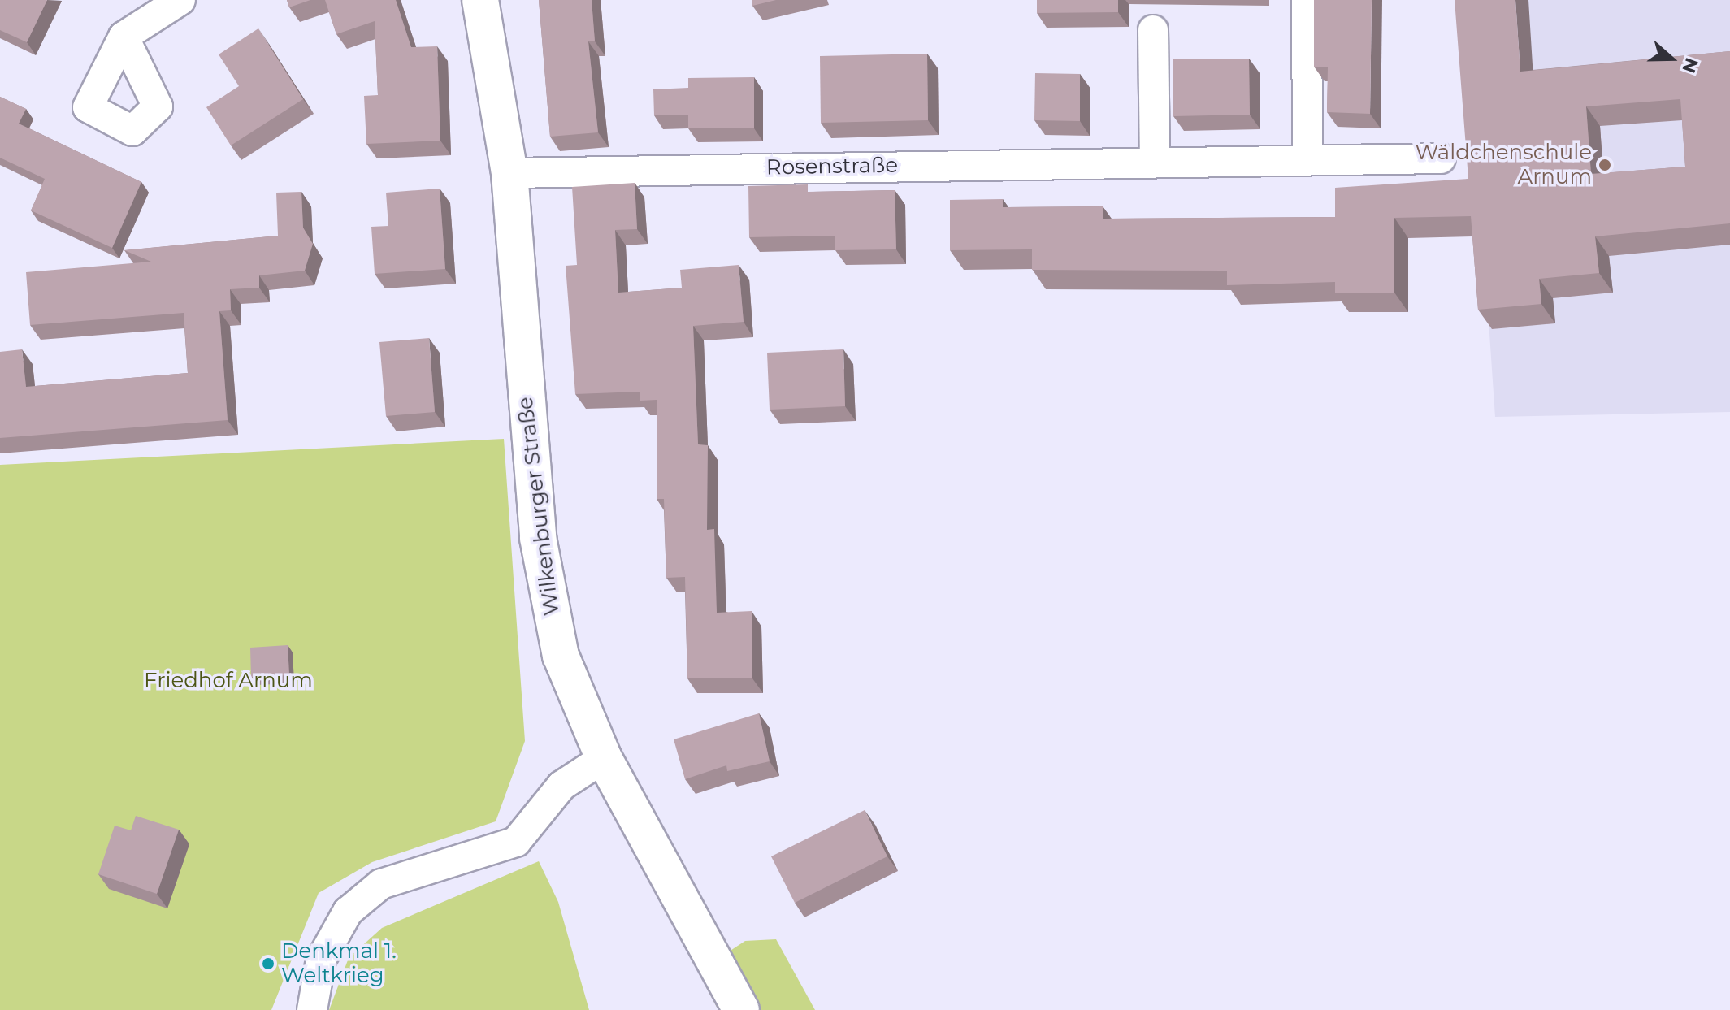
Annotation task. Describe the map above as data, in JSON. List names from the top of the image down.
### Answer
{
  "streets": {
    "main road": ["Wilkenburger Straße"],
    "street": ["Rosenstraße"]
  },
  "crossings": [
    ["Rosenstraße", "Wilkenburger Straße"]
  ],
  "parks": ["Friedhof Arnum"],
  "places": ["Wäldchenschule Arnum", "Denkmal 1. Weltkrieg"],
  "north": "right"
}
